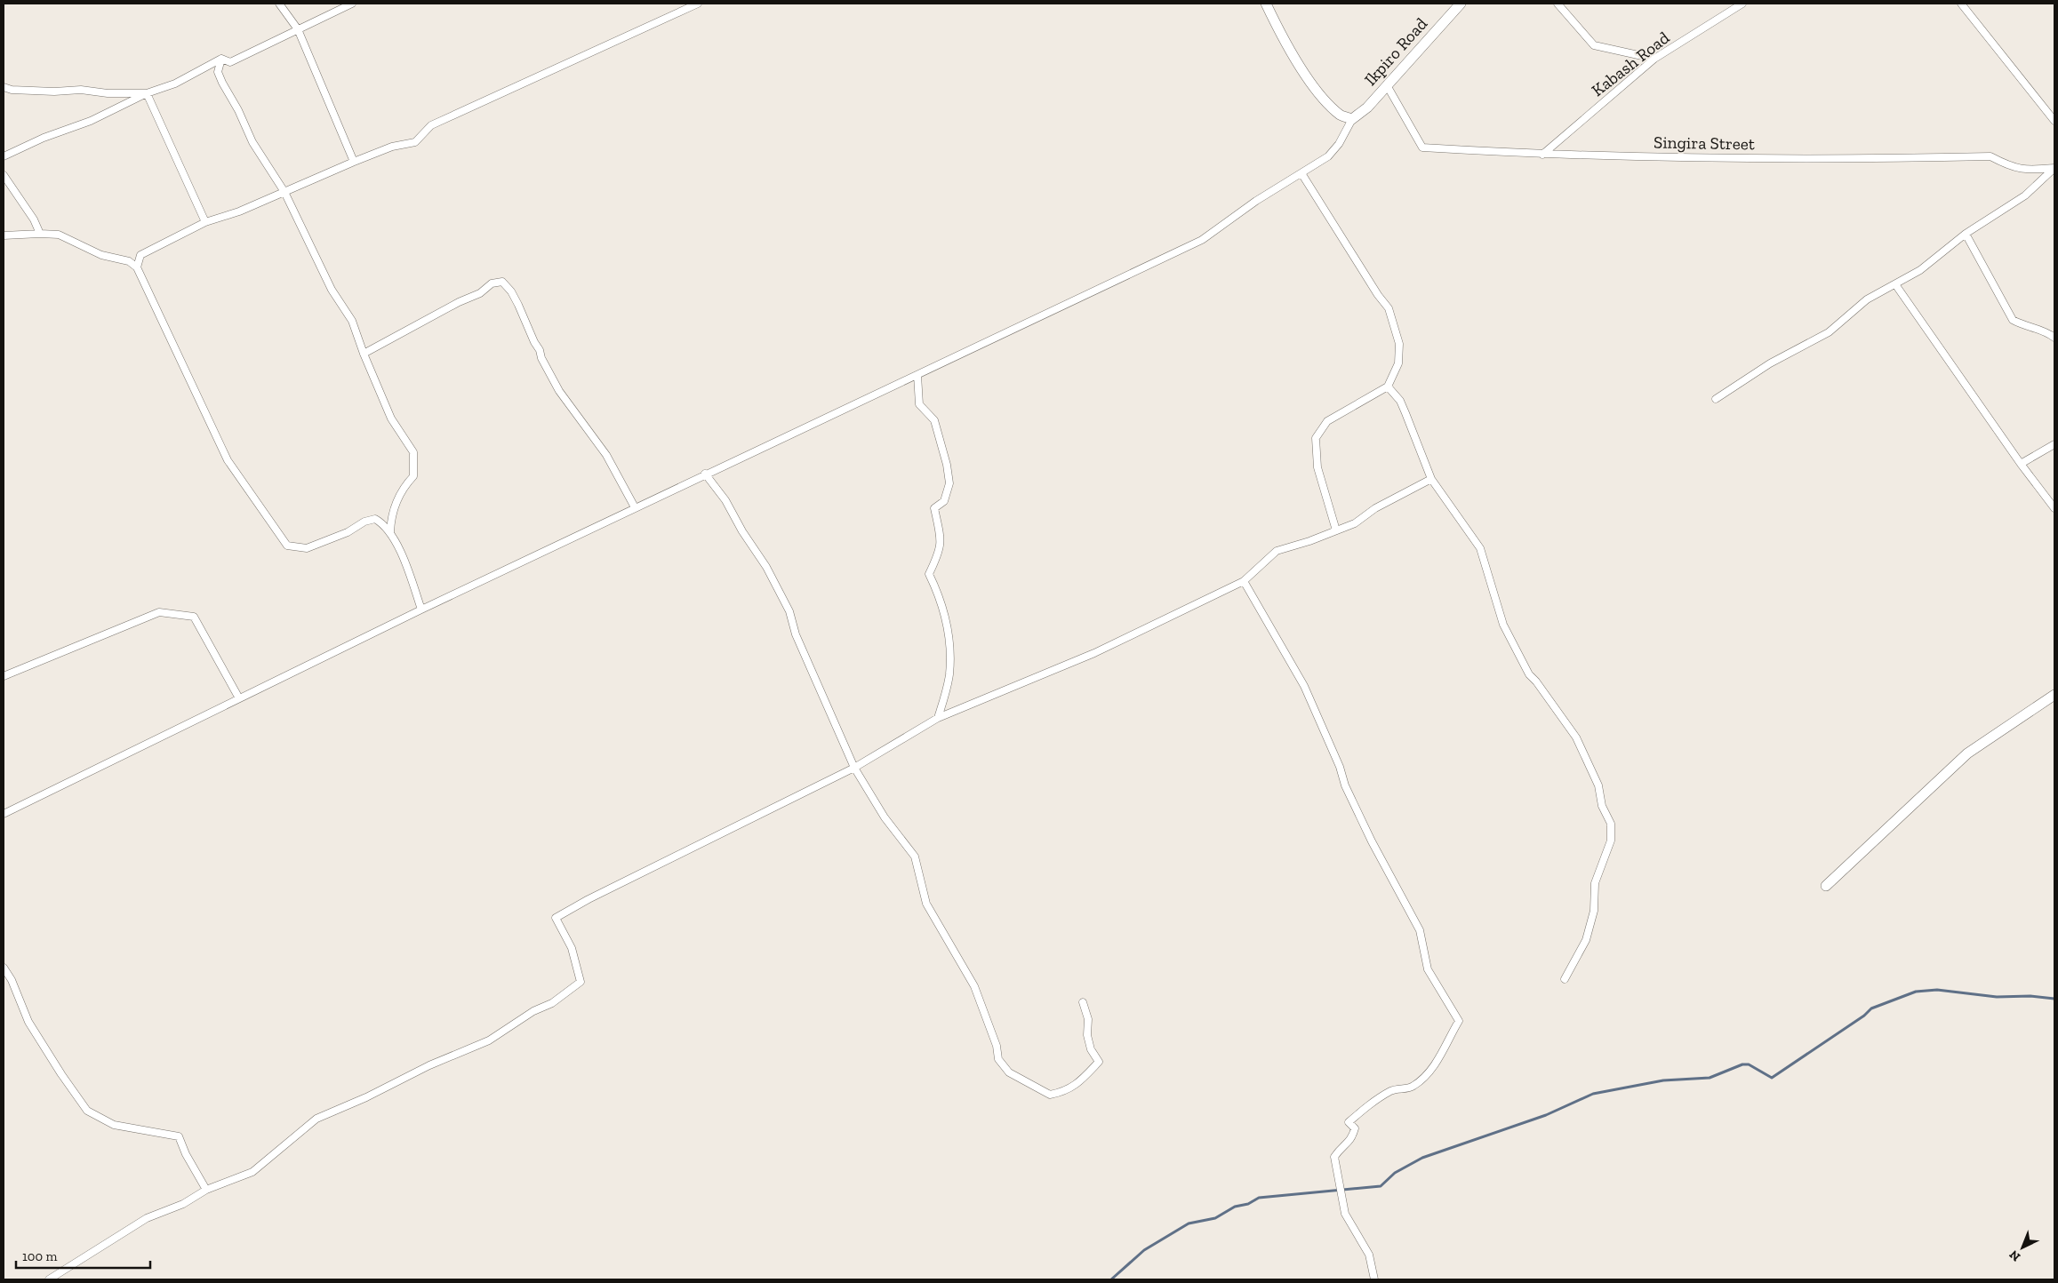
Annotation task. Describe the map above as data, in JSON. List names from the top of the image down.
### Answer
{
  "streets": {
    "street": ["Ikpiro Road", "Kabash Road", "Singira Street"]
  },
  "crossings": [
    ["Ikpiro Road", "Singira Street"],
    ["Kabash Road", "Singira Street"]
  ],
  "scale_bar": "100 m",
  "north": "bottom left"
}
